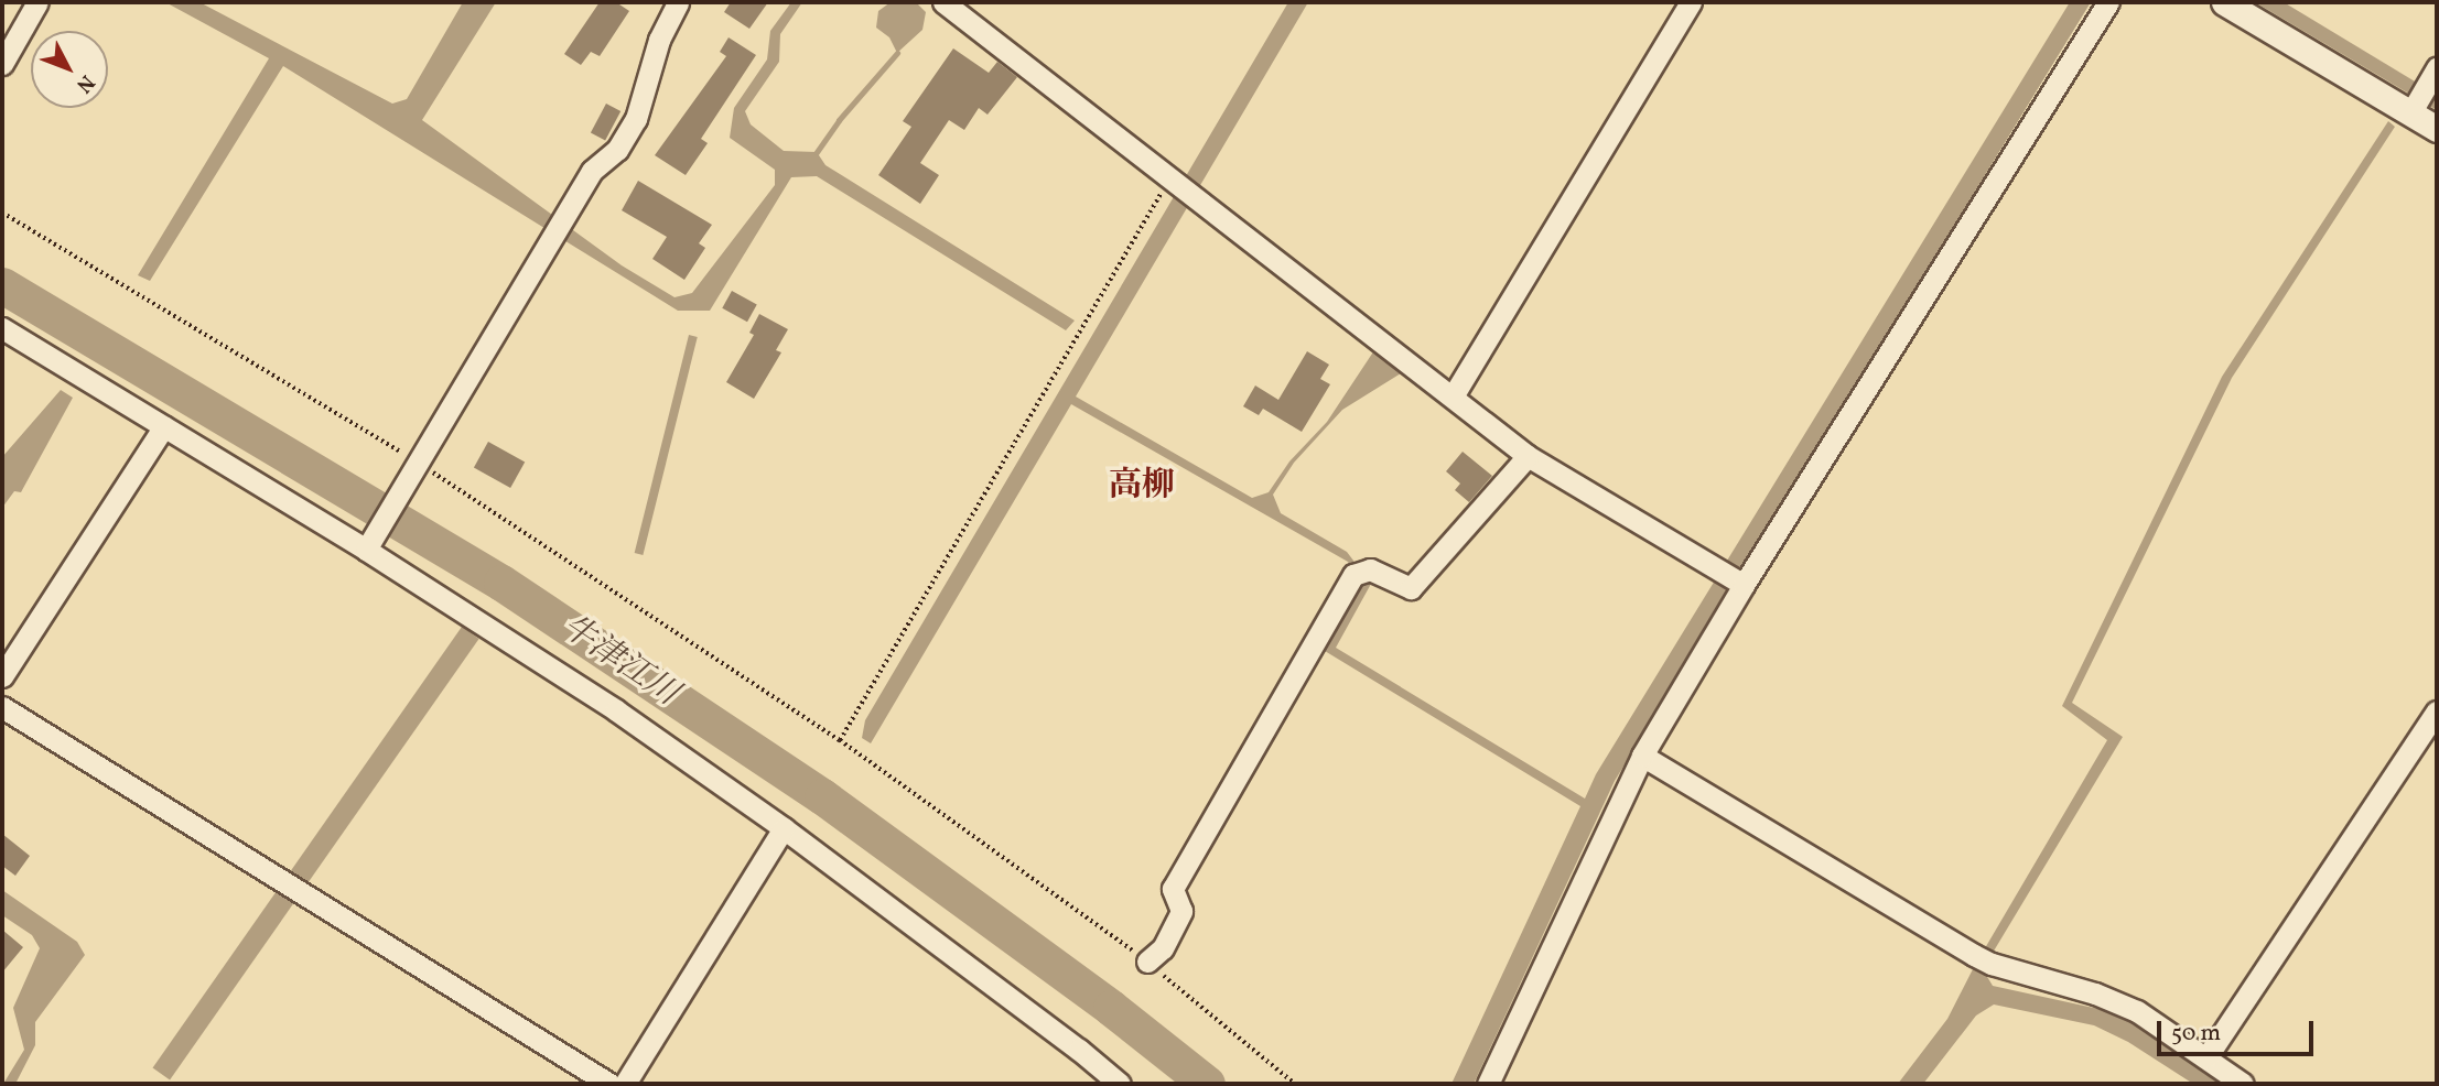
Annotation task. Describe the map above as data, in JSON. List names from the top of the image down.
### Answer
{
  "districts": ["高柳"],
  "water": ["牛津江川"],
  "scale_bar": "50 m",
  "north": "bottom right"
}
